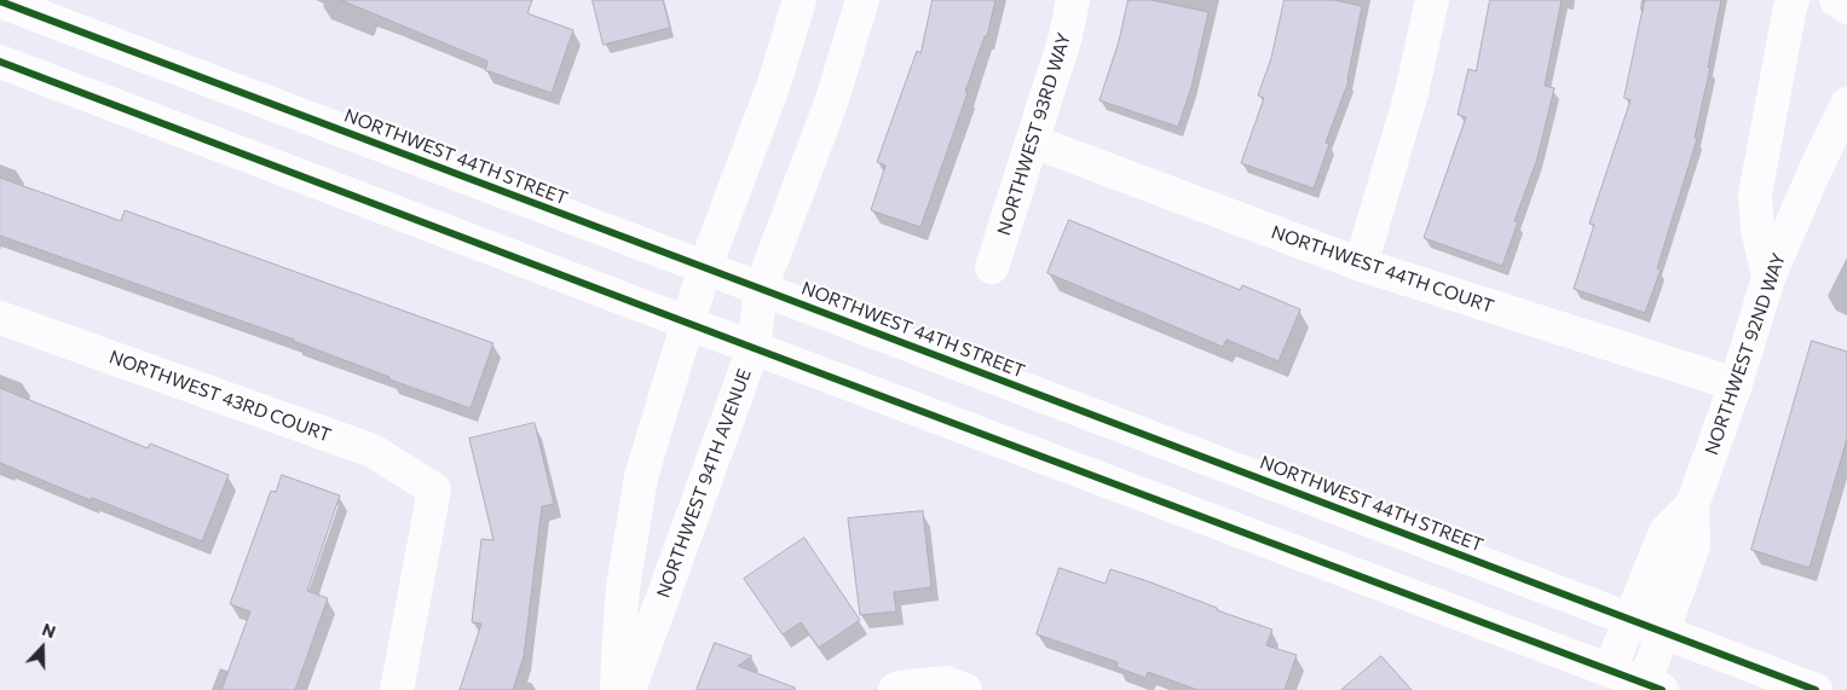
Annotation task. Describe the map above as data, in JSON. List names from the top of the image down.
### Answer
{
  "streets": {
    "street": [
      "NORTHWEST 93RD WAY",
      "NORTHWEST 44TH STREET",
      "NORTHWEST 44TH COURT",
      "NORTHWEST 92ND WAY",
      "NORTHWEST 43RD COURT",
      "NORTHWEST 94TH AVENUE"
    ]
  },
  "crossings": [
    ["NORTHWEST 93RD WAY", "NORTHWEST 44TH COURT"],
    ["NORTHWEST 44TH STREET", "NORTHWEST 92ND WAY"],
    ["NORTHWEST 44TH STREET", "NORTHWEST 94TH AVENUE"],
    ["NORTHWEST 44TH COURT", "NORTHWEST 92ND WAY"]
  ],
  "north": "top"
}
